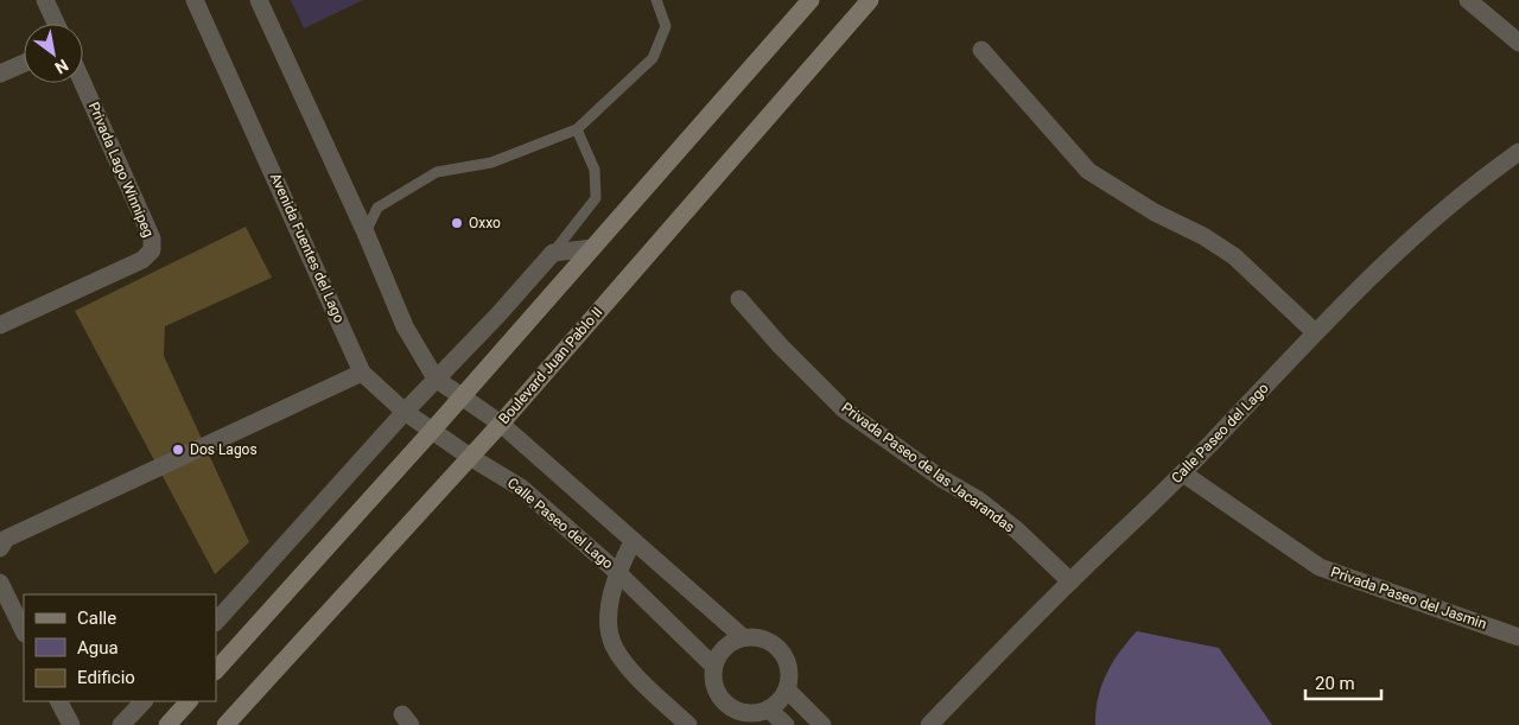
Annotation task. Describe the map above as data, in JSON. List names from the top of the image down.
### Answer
{
  "streets": {
    "main road": ["Boulevard Juan Pablo II"],
    "street": [
      "Privada Lago Winnipeg",
      "Avenida Fuentes del Lago",
      "Calle Paseo del Lago",
      "Privada Paseo de las Jacarandas",
      "Privada Paseo del Jasmin"
    ]
  },
  "crossings": [
    ["Avenida Fuentes del Lago", "Boulevard Juan Pablo II"],
    ["Avenida Fuentes del Lago", "Calle Paseo del Lago"],
    ["Boulevard Juan Pablo II", "Calle Paseo del Lago"],
    ["Calle Paseo del Lago", "Privada Paseo de las Jacarandas"],
    ["Calle Paseo del Lago", "Privada Paseo del Jasmin"]
  ],
  "places": ["Oxxo", "Dos Lagos"],
  "legend": ["Calle", "Agua", "Edificio"],
  "scale_bar": "20 m",
  "north": "bottom right"
}
